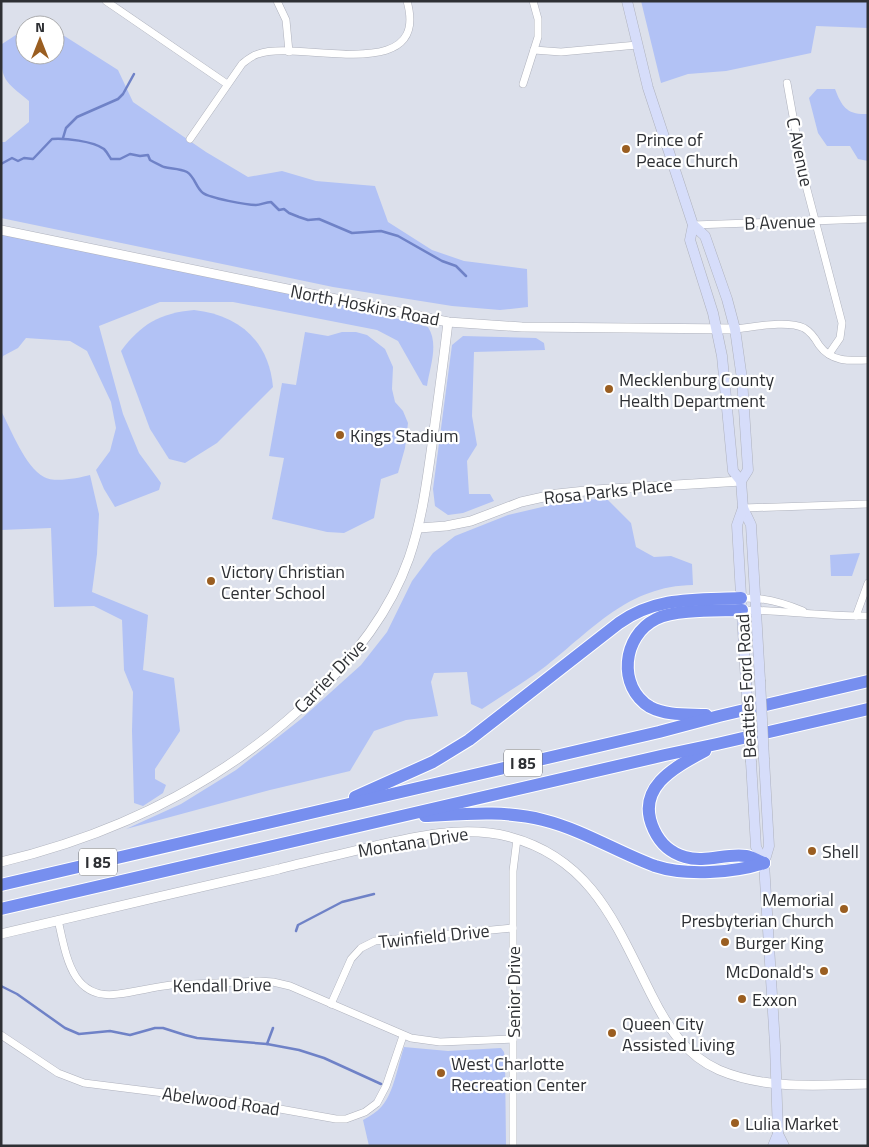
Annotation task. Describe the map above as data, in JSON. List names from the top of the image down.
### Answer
{
  "streets": {
    "highway": ["I 85"],
    "main road": ["Beatties Ford Road"],
    "street": [
      "C Avenue",
      "B Avenue",
      "North Hoskins Road",
      "Rosa Parks Place",
      "Carrier Drive",
      "Montana Drive",
      "Twinfield Drive",
      "Kendall Drive",
      "Senior Drive",
      "Abelwood Road"
    ]
  },
  "crossings": [
    ["C Avenue", "B Avenue"],
    ["B Avenue", "Beatties Ford Road"],
    ["North Hoskins Road", "Carrier Drive"],
    ["North Hoskins Road", "Beatties Ford Road"],
    ["Rosa Parks Place", "Carrier Drive"],
    ["Rosa Parks Place", "Beatties Ford Road"],
    ["Beatties Ford Road", "Montana Drive"],
    ["Montana Drive", "Kendall Drive"],
    ["Montana Drive", "Senior Drive"],
    ["Twinfield Drive", "Kendall Drive"],
    ["Twinfield Drive", "Senior Drive"],
    ["Kendall Drive", "Senior Drive"],
    ["Kendall Drive", "Abelwood Road"]
  ],
  "places": [
    "Prince of Peace Church",
    "Mecklenburg County Health Department",
    "Kings Stadium",
    "Victory Christian Center School",
    "Shell",
    "Memorial Presbyterian Church",
    "Burger King",
    "McDonald's",
    "Exxon",
    "Queen City Assisted Living",
    "West Charlotte Recreation Center",
    "Lulia Market"
  ],
  "north": "top"
}
